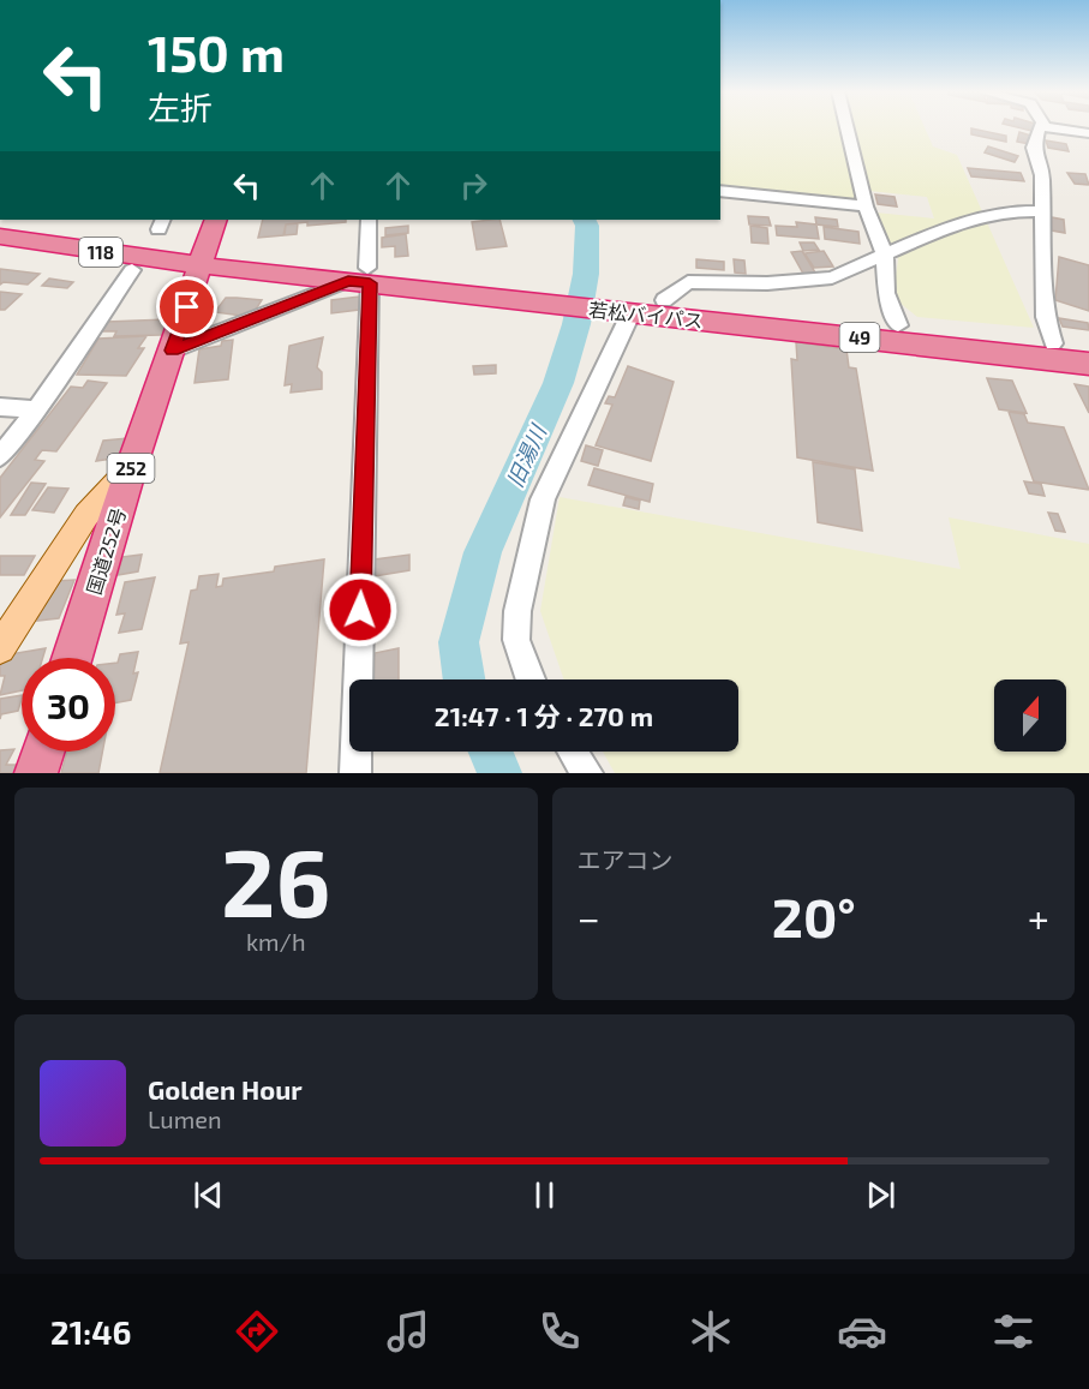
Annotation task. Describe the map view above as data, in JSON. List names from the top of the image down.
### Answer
{
  "streets": {
    "highway": [
      "118",
      "若松バイパス",
      "49",
      "252",
      "国道252号"
    ]
  },
  "crossings": [
    ["118", "若松バイパス"],
    ["118", "国道252号"],
    ["若松バイパス", "国道252号"]
  ],
  "water": ["旧湯川"],
  "north": "top",
  "page": {
    "turn": ["150 m", "左折"],
    "limit": "30",
    "trip": "21:47 · 1 分 · 270 m",
    "tile": [
      ["26", "km/h"],
      "エアコン"
    ],
    "heat": ["−", "20°", "+"],
    "song": ["Golden Hour", "Lumen"],
    "tabs": "21:46"
  }
}
